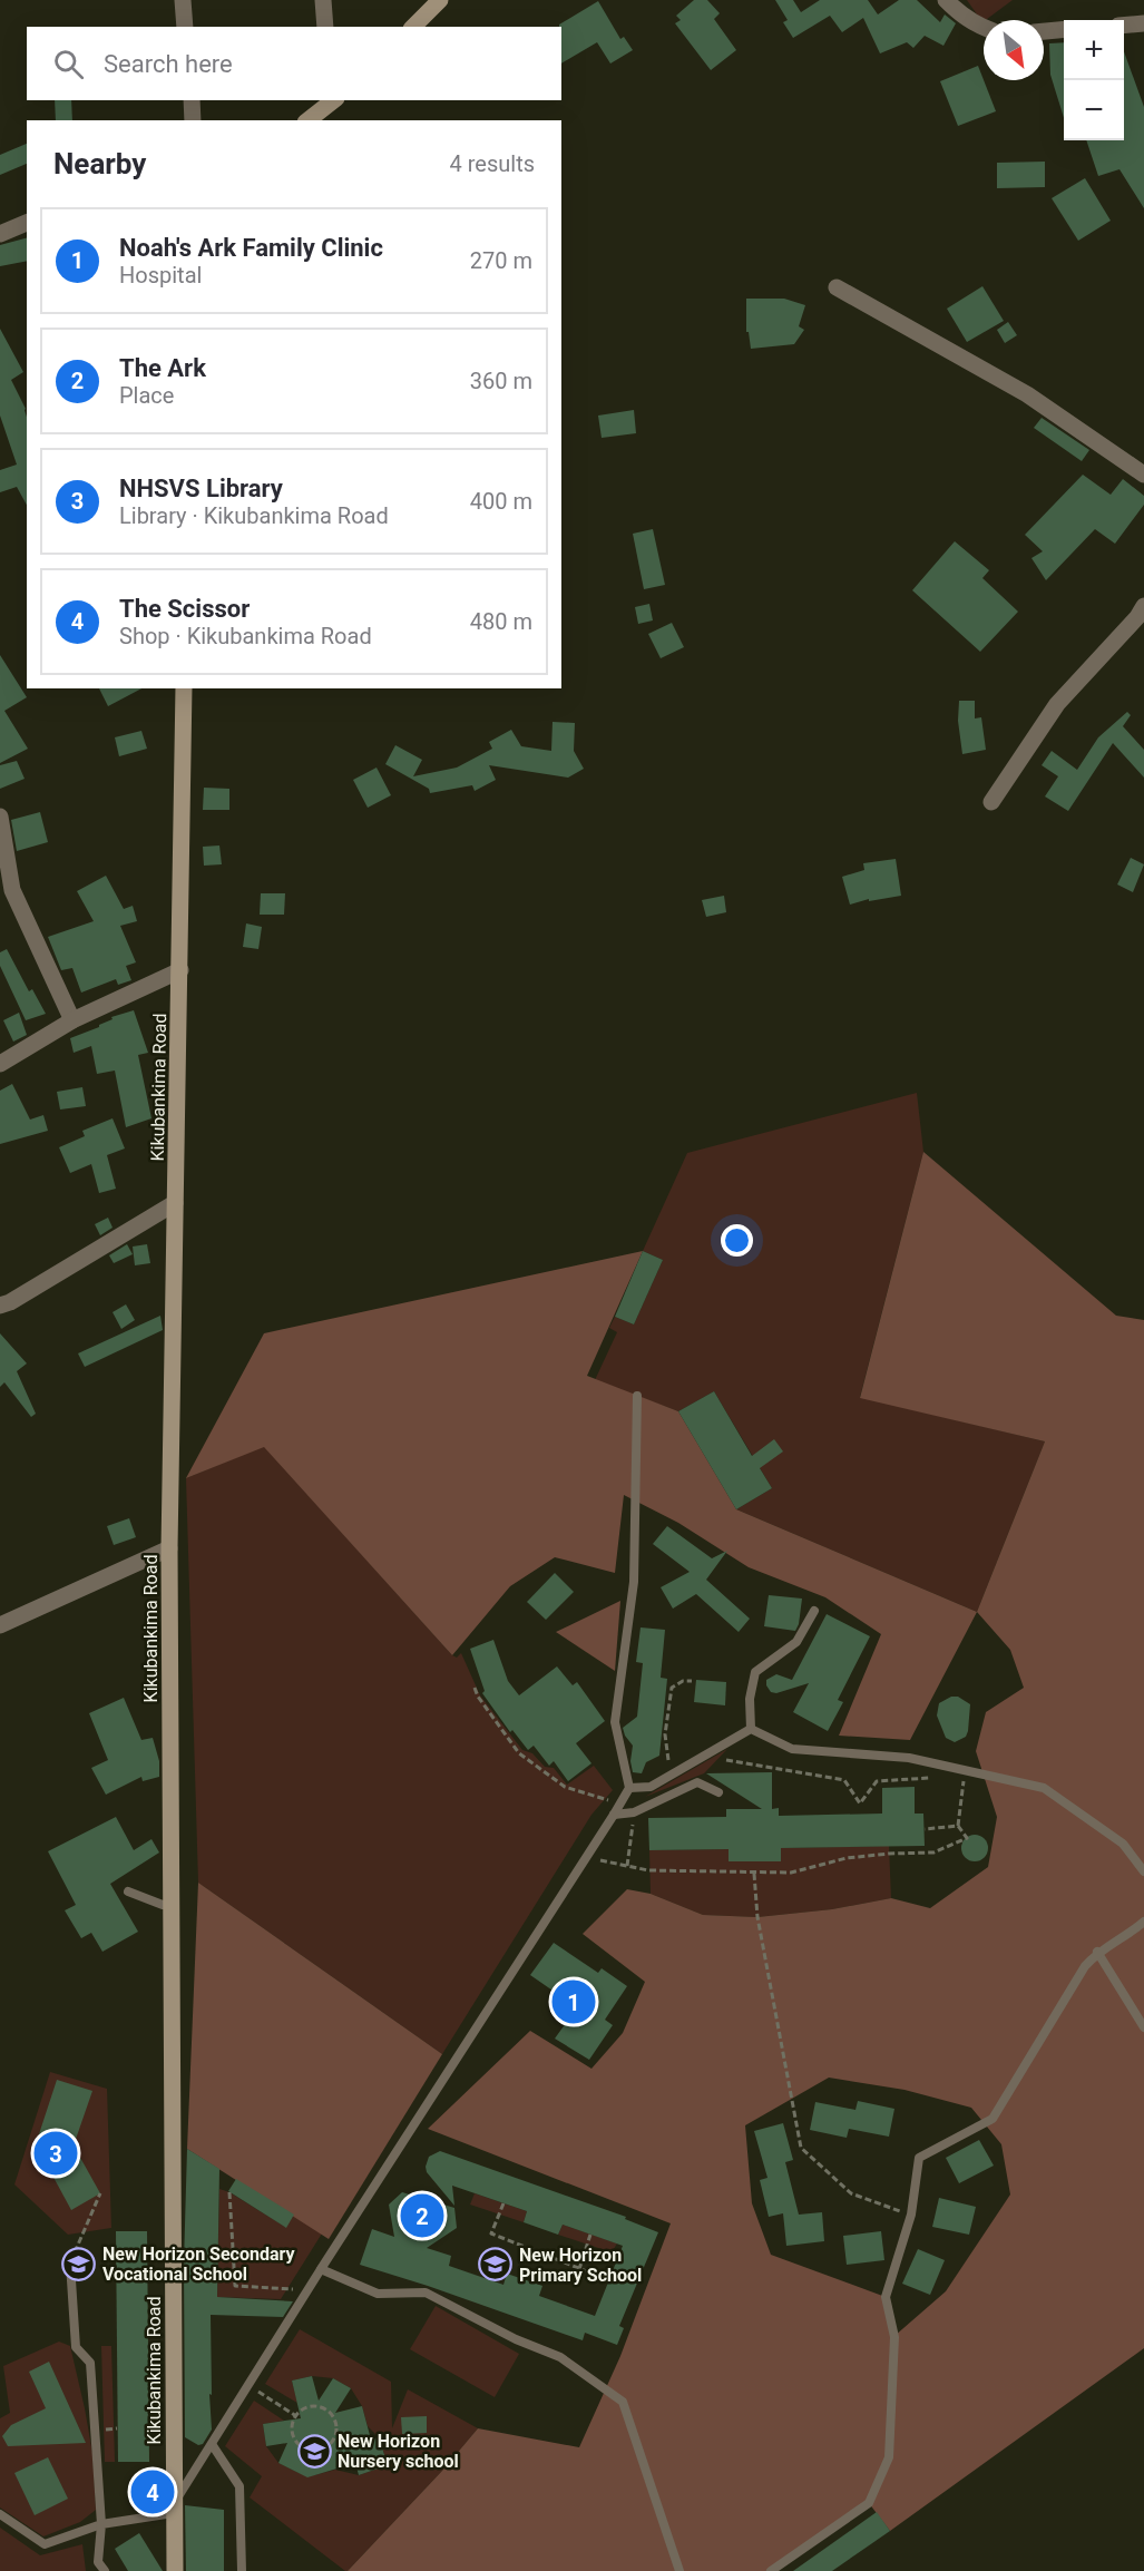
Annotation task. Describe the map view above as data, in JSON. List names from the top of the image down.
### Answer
{
  "streets": {
    "street": ["Kikubankima Road"]
  },
  "places": {
    "school or university": ["New Horizon Secondary Vocational School", "New Horizon Primary School", "New Horizon Nursery school"]
  },
  "north": "bottom right",
  "page": {
    "map_buttons": ["+", "−"],
    "search": "Search here",
    "heading": ["Nearby", "4 results"],
    "list": [
      {
        "mark": "1",
        "name": "Noah's Ark Family Clinic",
        "note": "Hospital",
        "value": "270 m"
      },
      {
        "mark": "2",
        "name": "The Ark",
        "note": "Place",
        "value": "360 m"
      },
      {
        "mark": "3",
        "name": "NHSVS Library",
        "note": "Library · Kikubankima Road",
        "value": "400 m"
      },
      {
        "mark": "4",
        "name": "The Scissor",
        "note": "Shop · Kikubankima Road",
        "value": "480 m"
      }
    ],
    "pins": [
      "1",
      "3",
      "2",
      "4"
    ]
  }
}
